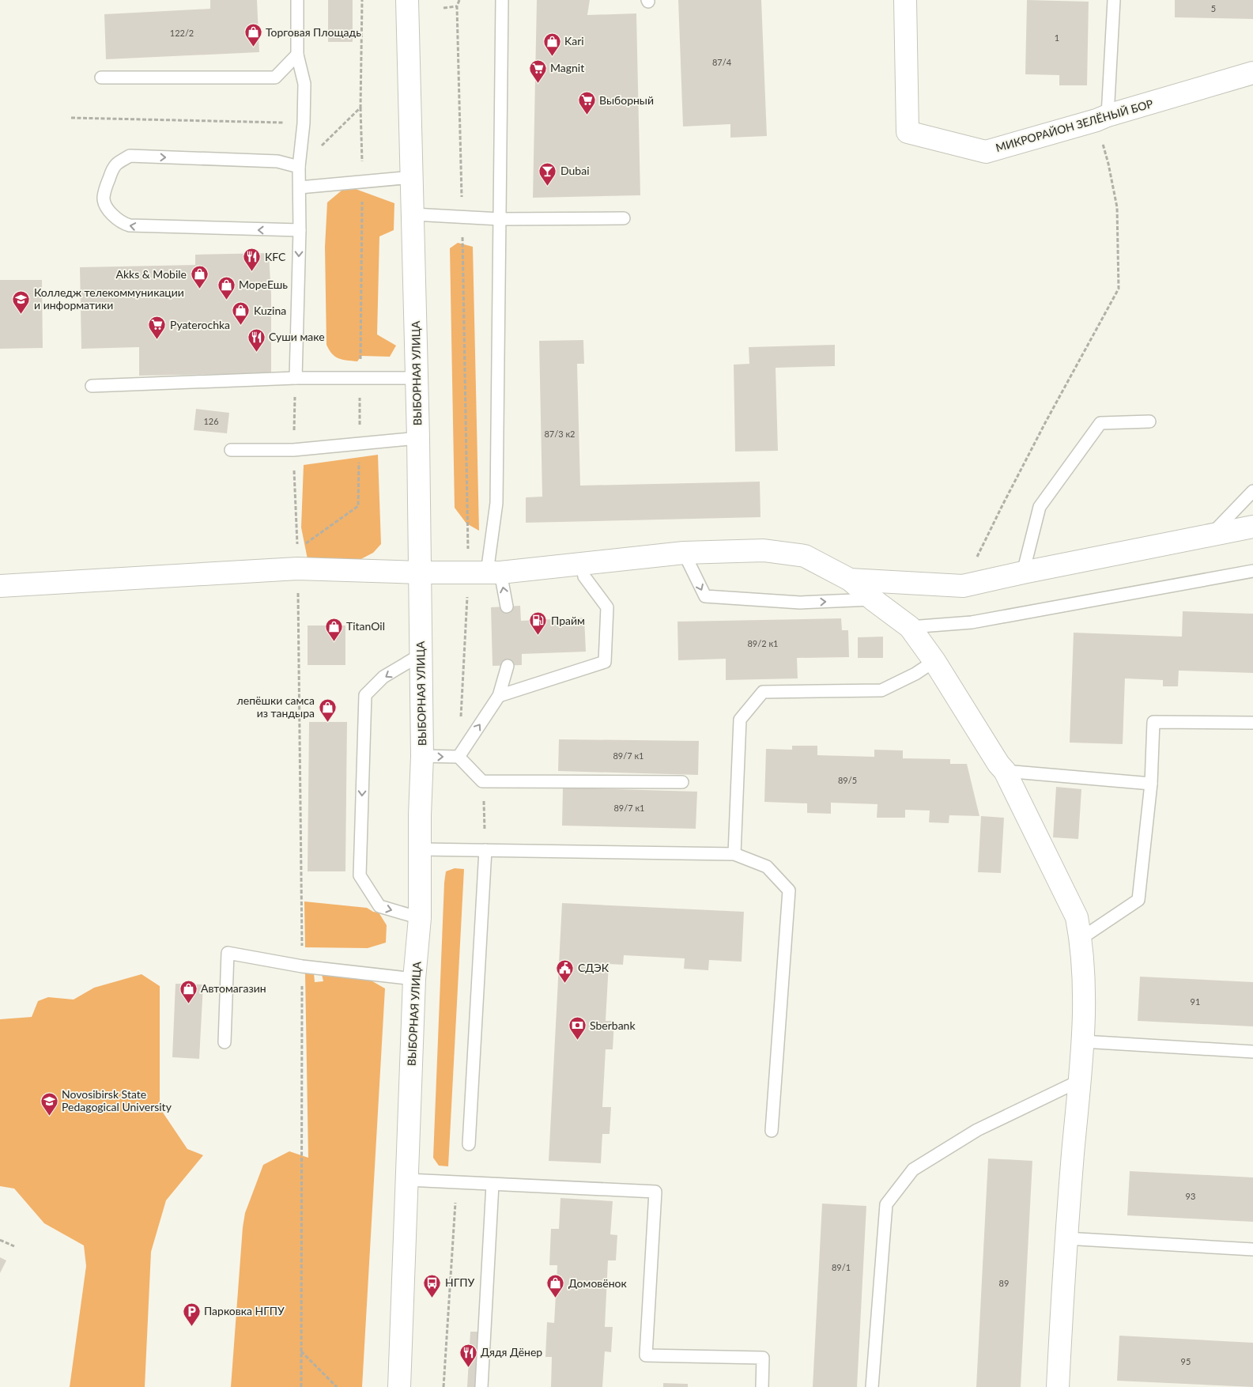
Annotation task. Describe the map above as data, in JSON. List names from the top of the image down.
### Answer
{
  "streets": {
    "street": ["МИКРОРАЙОН ЗЕЛЁНЫЙ БОР", "ВЫБОРНАЯ УЛИЦА"]
  },
  "places": {
    "shop": [
      "Торговая Площадь",
      "Kari",
      "Akks & Mobile",
      "МореЕшь",
      "Kuzina",
      "TitanOil",
      "лепёшки самса из тандыра",
      "Автомагазин",
      "Домовёнок"
    ],
    "supermarket": ["Magnit", "Выборный", "Pyaterochka"],
    "bar": ["Dubai"],
    "restaurant": ["KFC", "Суши маке", "Дядя Дёнер"],
    "school or university": ["Колледж телекоммуникации и информатики", "Novosibirsk State Pedagogical University"],
    "fuel station": ["Прайм"],
    "public building": ["СДЭК"],
    "bank": ["Sberbank"],
    "bus stop": ["НГПУ"],
    "parking": ["Парковка НГПУ"]
  },
  "house_numbers": [
    "5",
    "122/2",
    "1",
    "87/4",
    "126",
    "87/3 к2",
    "89/2 к1",
    "89/7 к1",
    "89/5",
    "89/7 к1",
    "91",
    "93",
    "89/1",
    "89",
    "95"
  ]
}
